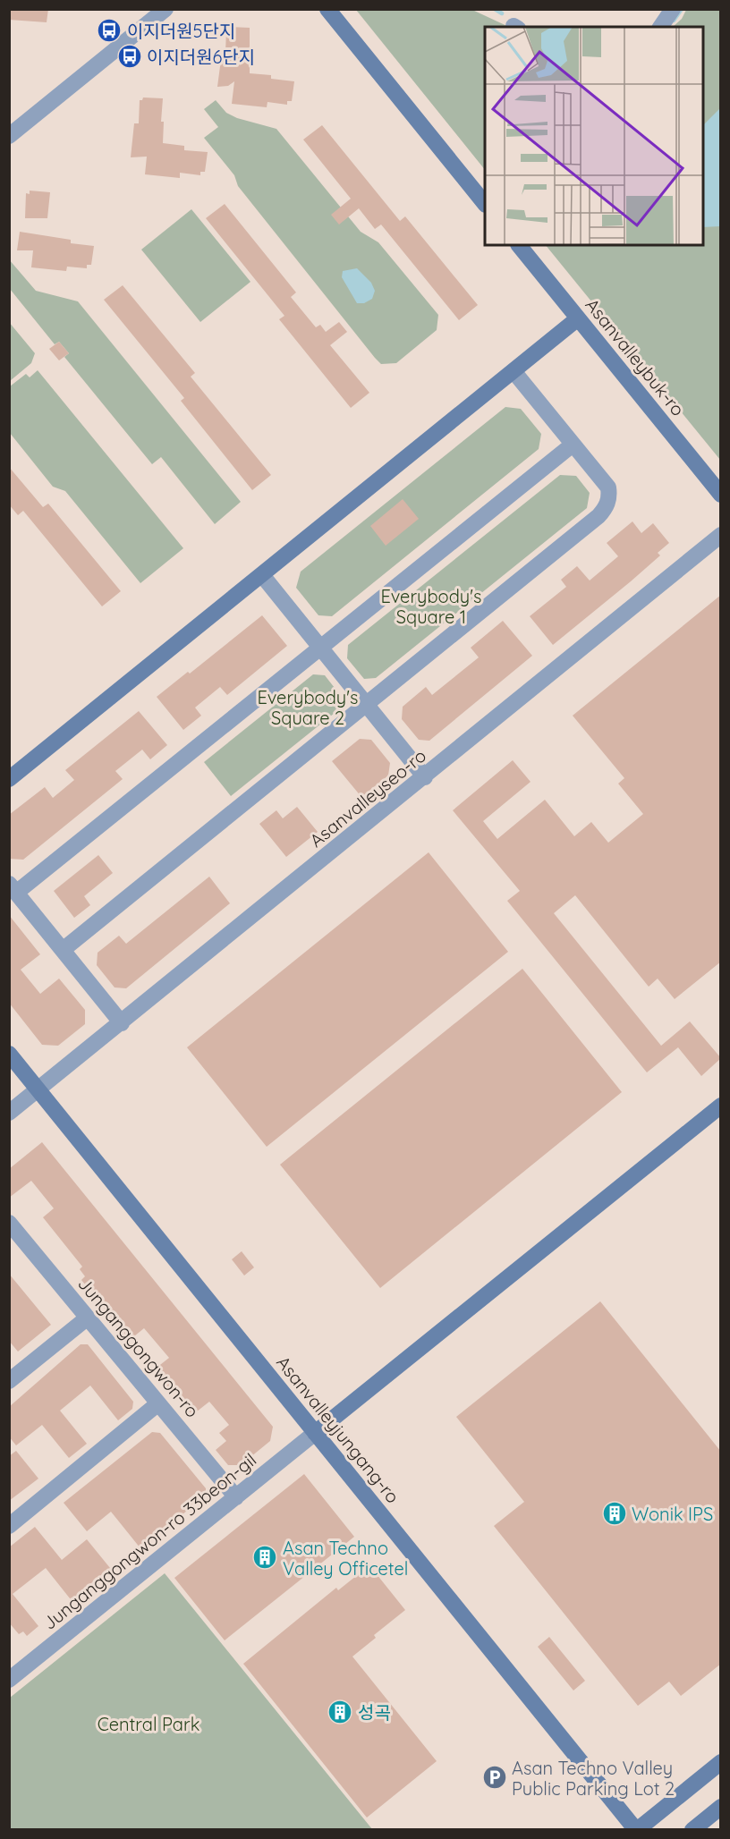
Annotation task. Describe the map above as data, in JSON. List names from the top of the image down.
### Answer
{
  "streets": {
    "street": [
      "Asanvalleybuk-ro",
      "Asanvalleyseo-ro",
      "Junganggongwon-ro",
      "Asanvalleyjungang-ro",
      "Junganggongwon-ro 33beon-gil"
    ]
  },
  "crossings": [
    ["Asanvalleyseo-ro", "Asanvalleyjungang-ro"],
    ["Junganggongwon-ro", "Junganggongwon-ro 33beon-gil"],
    ["Asanvalleyjungang-ro", "Junganggongwon-ro 33beon-gil"]
  ],
  "parks": ["Everybody's Square 1", "Everybody's Square 2", "Central Park"],
  "places": {
    "bus stop": ["이지더원5단지", "이지더원6단지"],
    "building": ["Wonik IPS", "Asan Techno Valley Officetel", "성곡"],
    "parking": ["Asan Techno Valley Public Parking Lot 2"]
  }
}
